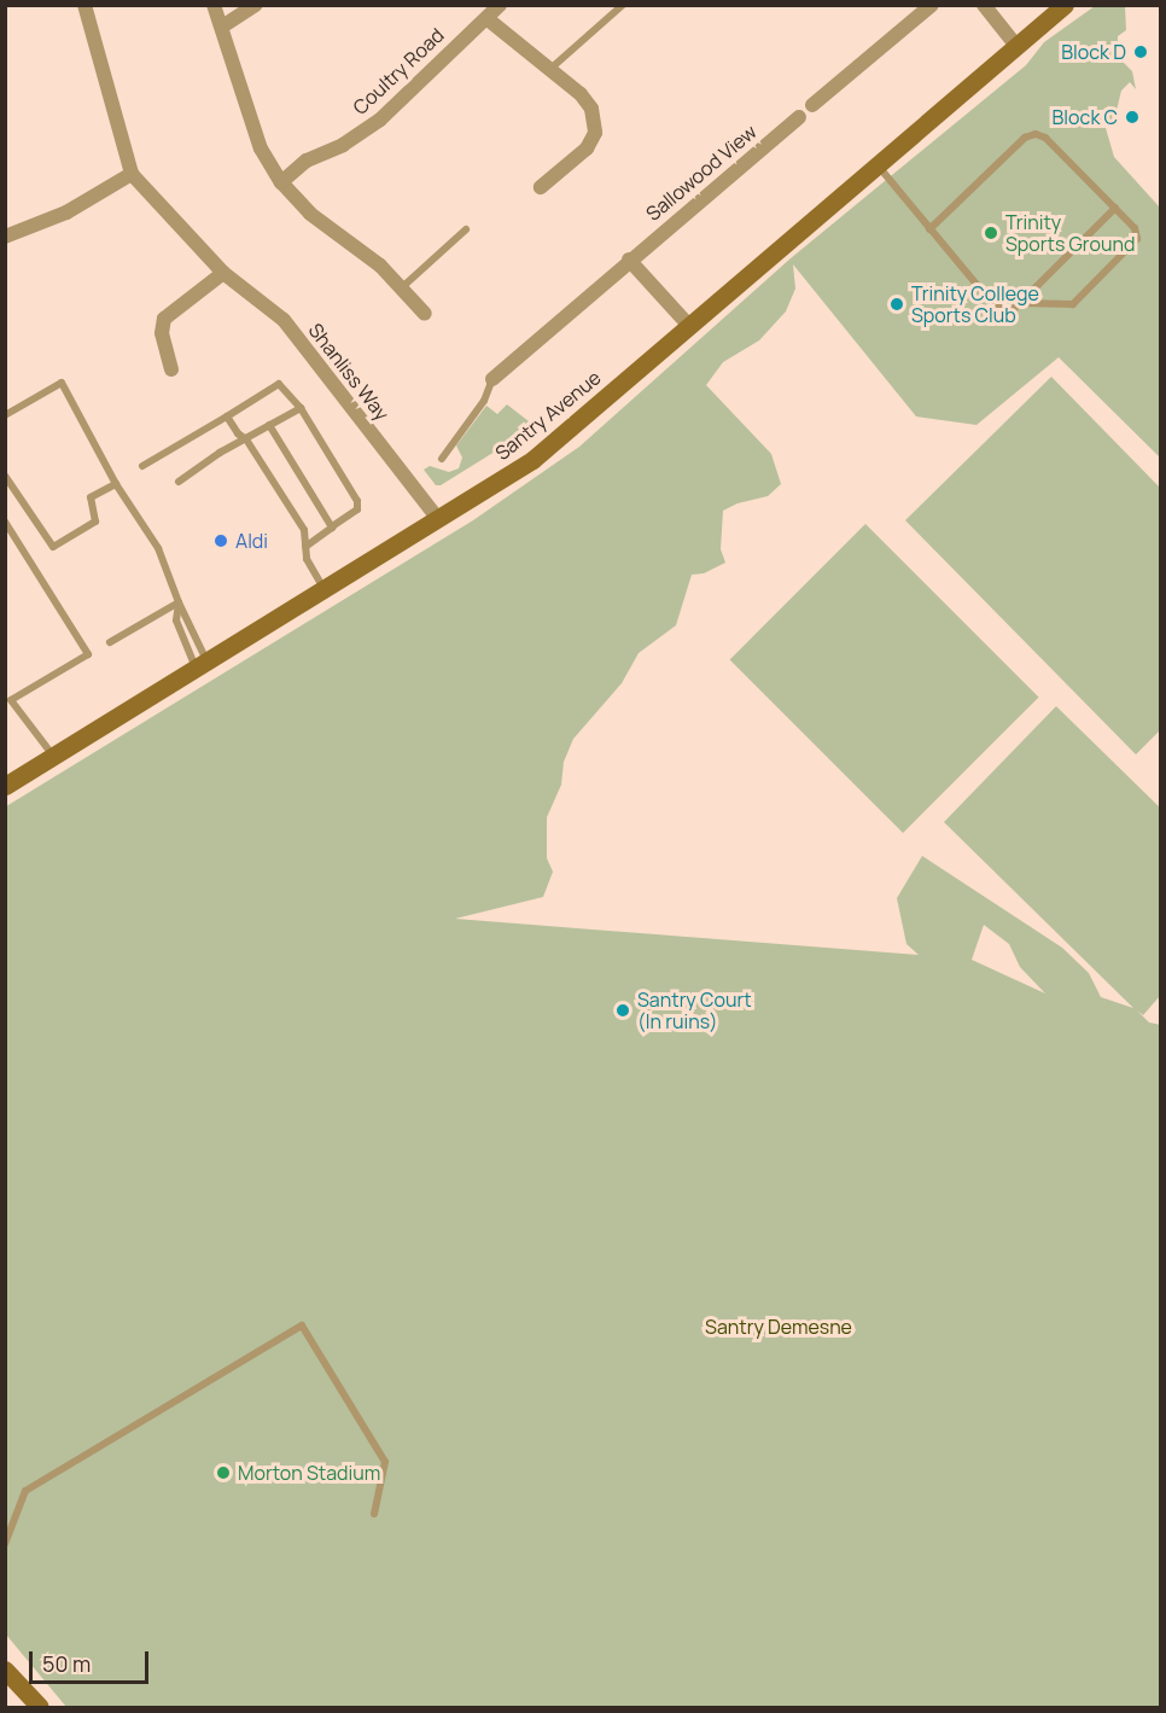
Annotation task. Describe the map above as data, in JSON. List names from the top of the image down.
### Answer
{
  "streets": {
    "main road": ["Santry Avenue"],
    "street": ["Coultry Road", "Sallowood View", "Shanliss Way"]
  },
  "crossings": [
    ["Shanliss Way", "Santry Avenue"]
  ],
  "parks": ["Santry Demesne"],
  "places": [
    "Block D",
    "Block C",
    "Trinity Sports Ground",
    "Trinity College Sports Club",
    "Aldi",
    "Santry Court (In ruins)",
    "Morton Stadium"
  ],
  "scale_bar": "50 m"
}
